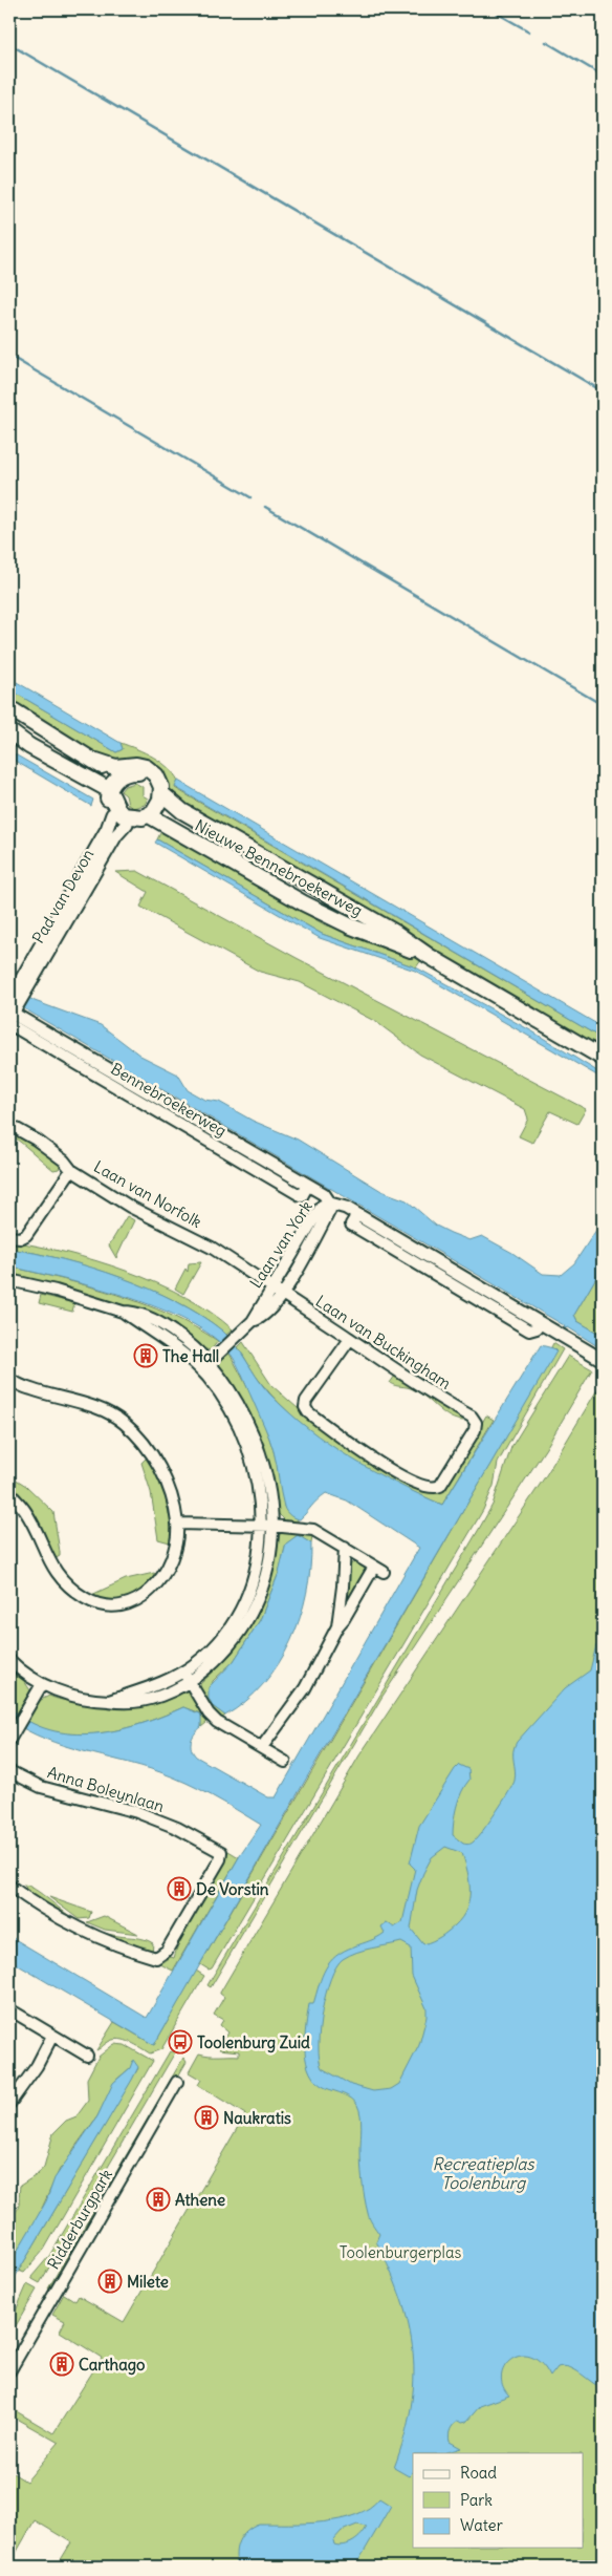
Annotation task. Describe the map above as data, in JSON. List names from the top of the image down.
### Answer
{
  "streets": {
    "main road": ["Nieuwe Bennebroekerweg"],
    "street": [
      "Pad van Devon",
      "Bennebroekerweg",
      "Laan van Norfolk",
      "Laan van York",
      "Laan van Buckingham",
      "Anna Boleynlaan",
      "Ridderburgpark"
    ]
  },
  "crossings": [
    ["Nieuwe Bennebroekerweg", "Pad van Devon"],
    ["Pad van Devon", "Bennebroekerweg"],
    ["Bennebroekerweg", "Laan van York"],
    ["Laan van Norfolk", "Laan van York"],
    ["Laan van Norfolk", "Laan van Buckingham"],
    ["Laan van York", "Laan van Buckingham"]
  ],
  "water": ["Recreatieplas Toolenburg"],
  "parks": ["Toolenburgerplas"],
  "places": {
    "building": [
      "The Hall",
      "De Vorstin",
      "Naukratis",
      "Athene",
      "Milete",
      "Carthago"
    ],
    "bus stop": ["Toolenburg Zuid"]
  },
  "legend": ["Road", "Park", "Water"]
}
